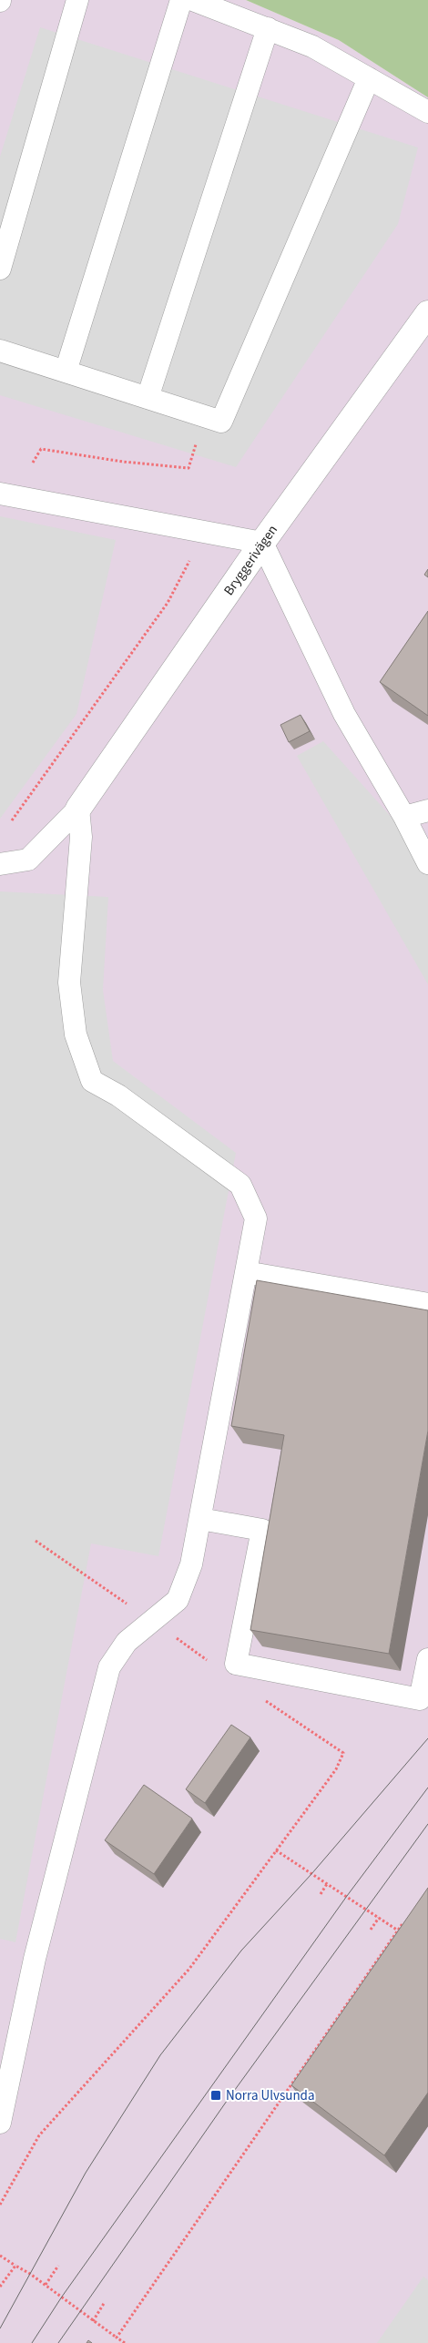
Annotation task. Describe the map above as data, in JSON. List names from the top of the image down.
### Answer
{
  "streets": {
    "street": ["Bryggerivägen"]
  },
  "places": {
    "transit": ["Norra Ulvsunda"]
  }
}
